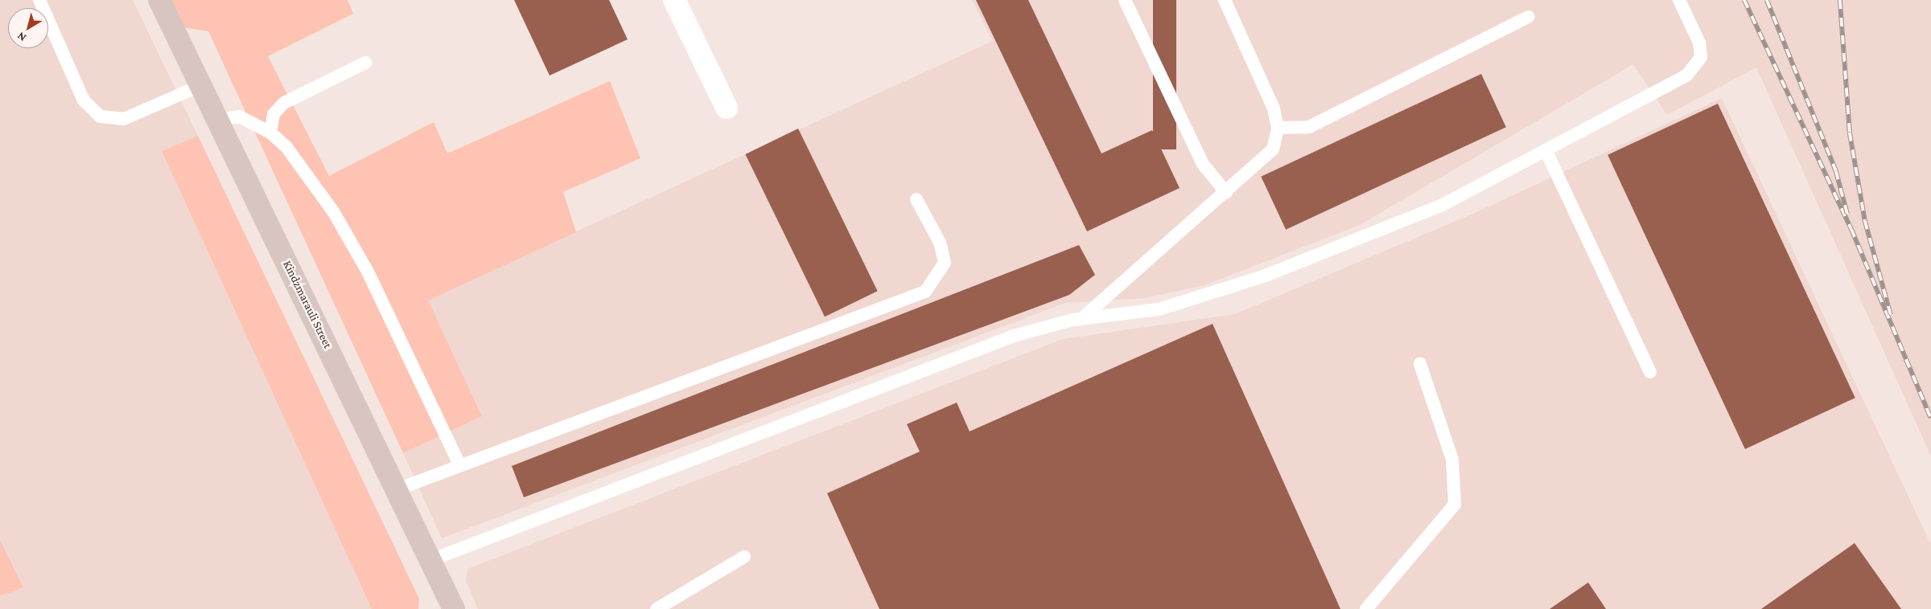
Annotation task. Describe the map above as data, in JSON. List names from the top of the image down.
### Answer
{
  "streets": {
    "main road": ["Kindzmarauli Street"]
  },
  "north": "bottom left"
}
